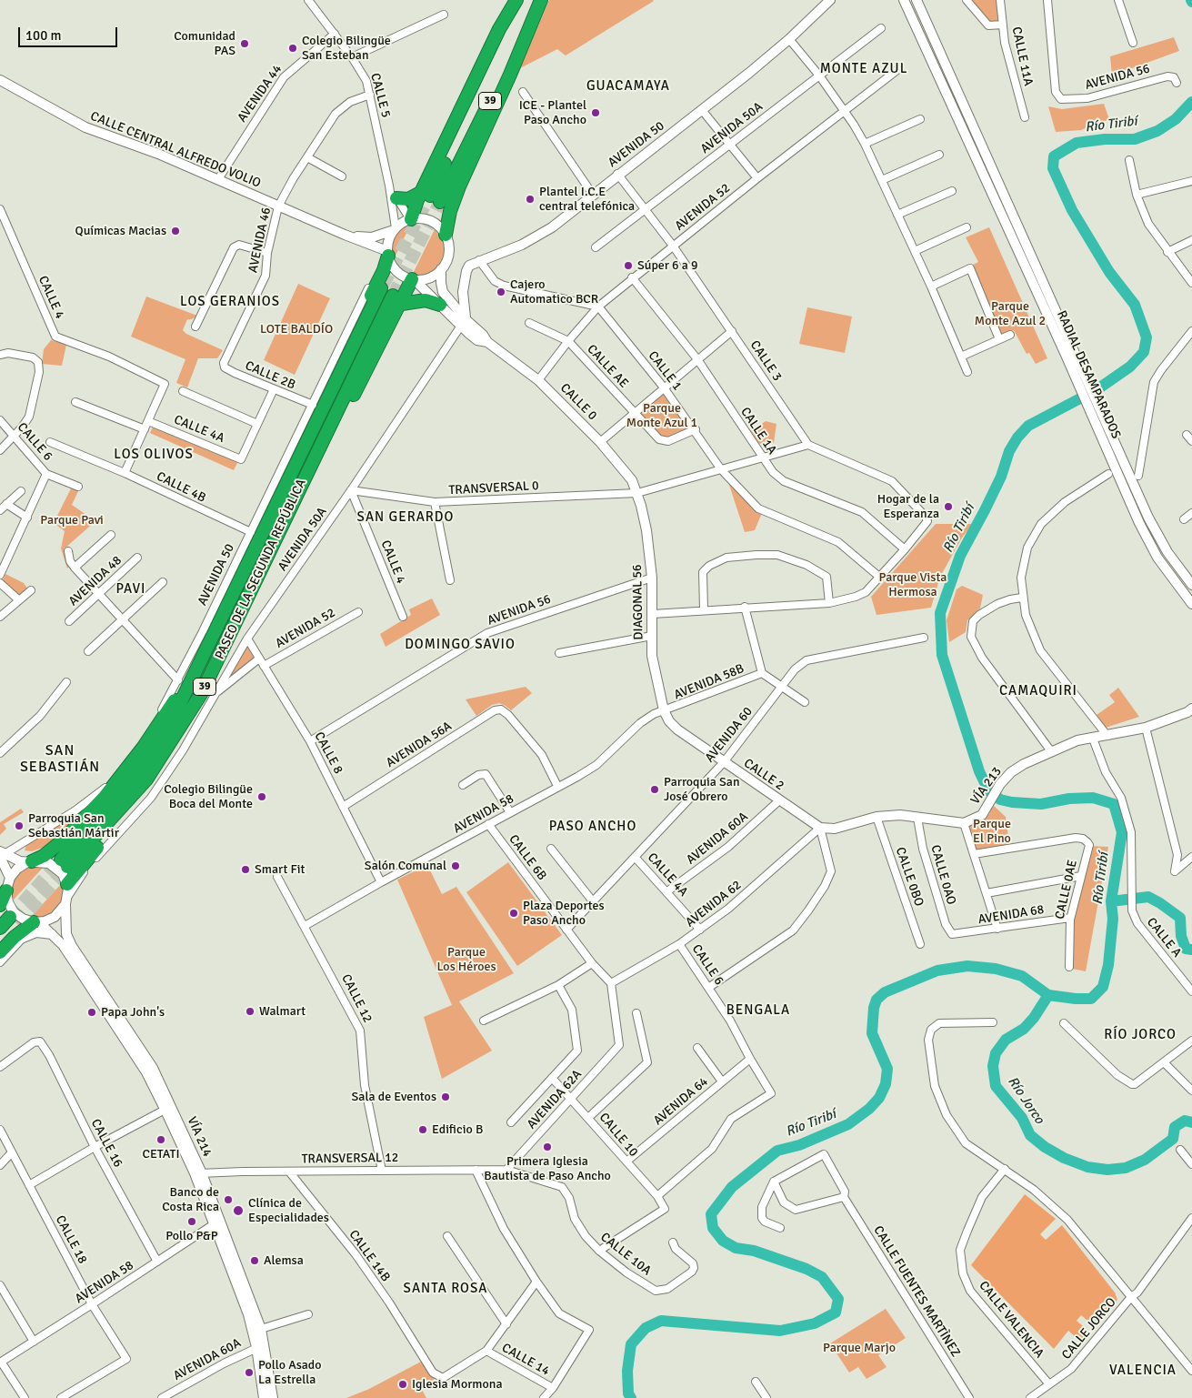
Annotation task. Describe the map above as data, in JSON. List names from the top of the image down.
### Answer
{
  "streets": {
    "highway": ["39", "PASEO DE LA SEGUNDA REPÚBLICA"],
    "main road": [
      "AVENIDA 50",
      "CALLE CENTRAL ALFREDO VOLIO",
      "RADIAL DESAMPARADOS",
      "CALLE 0",
      "DIAGONAL 56",
      "CALLE 2",
      "VÍA 213",
      "VÍA 214"
    ],
    "street": [
      "CALLE 11A",
      "AVENIDA 56",
      "AVENIDA 44",
      "CALLE 5",
      "AVENIDA 50A",
      "AVENIDA 52",
      "AVENIDA 46",
      "CALLE 4",
      "CALLE 3",
      "CALLE AE",
      "CALLE 1",
      "CALLE 2B",
      "CALLE 4A",
      "CALLE 1A",
      "CALLE 6",
      "CALLE 4B",
      "TRANSVERSAL 0",
      "AVENIDA 48",
      "AVENIDA 58B",
      "AVENIDA 60",
      "AVENIDA 56A",
      "CALLE 8",
      "AVENIDA 58",
      "AVENIDA 60A",
      "CALLE 6B",
      "CALLE 0AO",
      "CALLE 0BO",
      "CALLE 0AE",
      "AVENIDA 62",
      "AVENIDA 68",
      "CALLE A",
      "CALLE 12",
      "AVENIDA 62A",
      "AVENIDA 64",
      "CALLE 10",
      "CALLE 16",
      "TRANSVERSAL 12",
      "CALLE 18",
      "CALLE 10A",
      "CALLE 14B",
      "CALLE FUENTES MARTÌNEZ",
      "CALLE VALENCIA",
      "CALLE JORCO",
      "CALLE 14"
    ]
  },
  "crossings": [
    ["AVENIDA 56", "DIAGONAL 56"],
    ["AVENIDA 56", "CALLE 8"],
    ["AVENIDA 44", "CALLE 5"],
    ["AVENIDA 44", "CALLE CENTRAL ALFREDO VOLIO"],
    ["CALLE 5", "AVENIDA 50"],
    ["CALLE 5", "CALLE CENTRAL ALFREDO VOLIO"],
    ["CALLE 5", "AVENIDA 46"],
    ["CALLE 5", "CALLE 0"],
    ["CALLE 5", "PASEO DE LA SEGUNDA REPÚBLICA"],
    ["AVENIDA 50A", "AVENIDA 50"],
    ["AVENIDA 50A", "CALLE 4"],
    ["AVENIDA 50A", "CALLE 3"],
    ["AVENIDA 50A", "CALLE 0"],
    ["AVENIDA 50A", "TRANSVERSAL 0"],
    ["AVENIDA 50A", "CALLE 8"],
    ["AVENIDA 50A", "VÍA 214"],
    ["AVENIDA 50", "CALLE CENTRAL ALFREDO VOLIO"],
    ["AVENIDA 50", "CALLE 3"],
    ["AVENIDA 50", "CALLE 2B"],
    ["AVENIDA 50", "CALLE 0"],
    ["AVENIDA 50", "CALLE 4B"],
    ["AVENIDA 50", "PASEO DE LA SEGUNDA REPÚBLICA"],
    ["CALLE CENTRAL ALFREDO VOLIO", "AVENIDA 46"],
    ["CALLE CENTRAL ALFREDO VOLIO", "CALLE 0"],
    ["CALLE CENTRAL ALFREDO VOLIO", "PASEO DE LA SEGUNDA REPÚBLICA"],
    ["AVENIDA 52", "CALLE 3"],
    ["AVENIDA 52", "CALLE AE"],
    ["AVENIDA 52", "CALLE 1"],
    ["AVENIDA 52", "CALLE 0"],
    ["AVENIDA 52", "CALLE 1A"],
    ["AVENIDA 52", "CALLE 8"],
    ["AVENIDA 46", "CALLE 2B"],
    ["CALLE 4", "CALLE 4A"],
    ["CALLE 4", "TRANSVERSAL 0"],
    ["CALLE AE", "CALLE 1"],
    ["CALLE 0", "TRANSVERSAL 0"],
    ["CALLE 0", "PASEO DE LA SEGUNDA REPÚBLICA"],
    ["CALLE 0", "DIAGONAL 56"],
    ["CALLE 4A", "AVENIDA 60"],
    ["CALLE 4A", "AVENIDA 60A"],
    ["CALLE 4A", "AVENIDA 62"],
    ["CALLE 6", "AVENIDA 62"],
    ["CALLE 6", "AVENIDA 64"],
    ["CALLE 6", "CALLE 10"],
    ["TRANSVERSAL 0", "DIAGONAL 56"],
    ["DIAGONAL 56", "AVENIDA 58B"],
    ["DIAGONAL 56", "CALLE 2"],
    ["DIAGONAL 56", "AVENIDA 58"],
    ["AVENIDA 58B", "CALLE 2"],
    ["AVENIDA 58B", "AVENIDA 58"],
    ["AVENIDA 60", "CALLE 2"],
    ["AVENIDA 60", "CALLE 6B"],
    ["AVENIDA 56A", "CALLE 8"],
    ["AVENIDA 56A", "AVENIDA 58"],
    ["CALLE 8", "AVENIDA 58"],
    ["CALLE 2", "AVENIDA 58"],
    ["CALLE 2", "AVENIDA 60A"],
    ["CALLE 2", "AVENIDA 62"],
    ["VÍA 213", "CALLE A"],
    ["AVENIDA 58", "CALLE 6B"],
    ["AVENIDA 58", "CALLE 12"],
    ["AVENIDA 58", "VÍA 214"],
    ["AVENIDA 58", "CALLE 16"],
    ["AVENIDA 58", "CALLE 18"],
    ["AVENIDA 60A", "VÍA 214"],
    ["CALLE 6B", "AVENIDA 62"],
    ["CALLE 6B", "AVENIDA 62A"],
    ["CALLE 0AO", "AVENIDA 68"],
    ["CALLE 0AE", "AVENIDA 68"],
    ["AVENIDA 62", "AVENIDA 62A"],
    ["CALLE 12", "TRANSVERSAL 12"],
    ["AVENIDA 62A", "CALLE 10"],
    ["AVENIDA 62A", "TRANSVERSAL 12"],
    ["AVENIDA 62A", "CALLE 10A"],
    ["AVENIDA 64", "CALLE 10"],
    ["CALLE 10", "CALLE 10A"],
    ["VÍA 214", "TRANSVERSAL 12"],
    ["TRANSVERSAL 12", "CALLE 10A"],
    ["TRANSVERSAL 12", "CALLE 14B"],
    ["CALLE 14B", "CALLE 14"],
    ["CALLE VALENCIA", "CALLE JORCO"]
  ],
  "districts": [
    "MONTE AZUL",
    "GUACAMAYA",
    "LOS GERANIOS",
    "LOS OLIVOS",
    "SAN GERARDO",
    "PAVI",
    "DOMINGO SAVIO",
    "CAMAQUIRI",
    "SAN SEBASTIÁN",
    "PASO ANCHO",
    "BENGALA",
    "RÍO JORCO",
    "SANTA ROSA",
    "VALENCIA"
  ],
  "water": ["Río Tiribí", "Río Jorco"],
  "parks": [
    "Parque Monte Azul 2",
    "LOTE BALDÍO",
    "Parque Monte Azul 1",
    "Parque Pavi",
    "Parque Vista Hermosa",
    "Parque El Pino",
    "Parque Los Héroes",
    "Parque Marjo"
  ],
  "places": [
    "Comunidad PAS",
    "Colegio Bilingüe San Esteban",
    "ICE - Plantel Paso Ancho",
    "Plantel I.C.E central telefónica",
    "Químicas Macias",
    "Súper 6 a 9",
    "Cajero Automatico BCR",
    "Hogar de la Esperanza",
    "Parroquia San José Obrero",
    "Colegio Bilingüe Boca del Monte",
    "Parroquia San Sebastián Mártir",
    "Salón Comunal",
    "Smart Fit",
    "Plaza Deportes Paso Ancho",
    "Walmart",
    "Papa John's",
    "Sala de Eventos",
    "Edificio B",
    "CETATI",
    "Primera Iglesia Bautista de Paso Ancho",
    "Banco de Costa Rica",
    "Clínica de Especialidades",
    "Pollo P&P",
    "Alemsa",
    "Pollo Asado La Estrella",
    "Iglesia Mormona"
  ],
  "scale_bar": "100 m"
}
